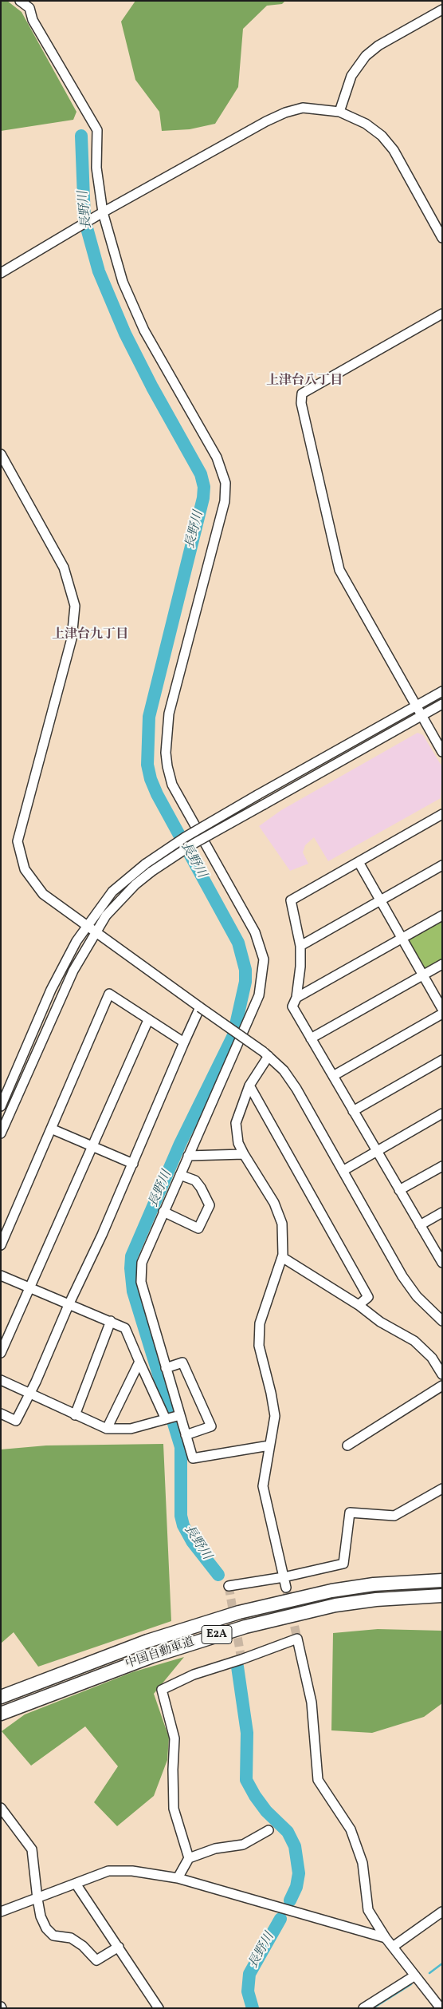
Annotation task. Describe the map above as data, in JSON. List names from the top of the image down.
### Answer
{
  "streets": {
    "highway": ["E2A", "中国自動車道"]
  },
  "districts": ["上津台八丁目", "上津台九丁目"],
  "water": ["長野川"]
}
